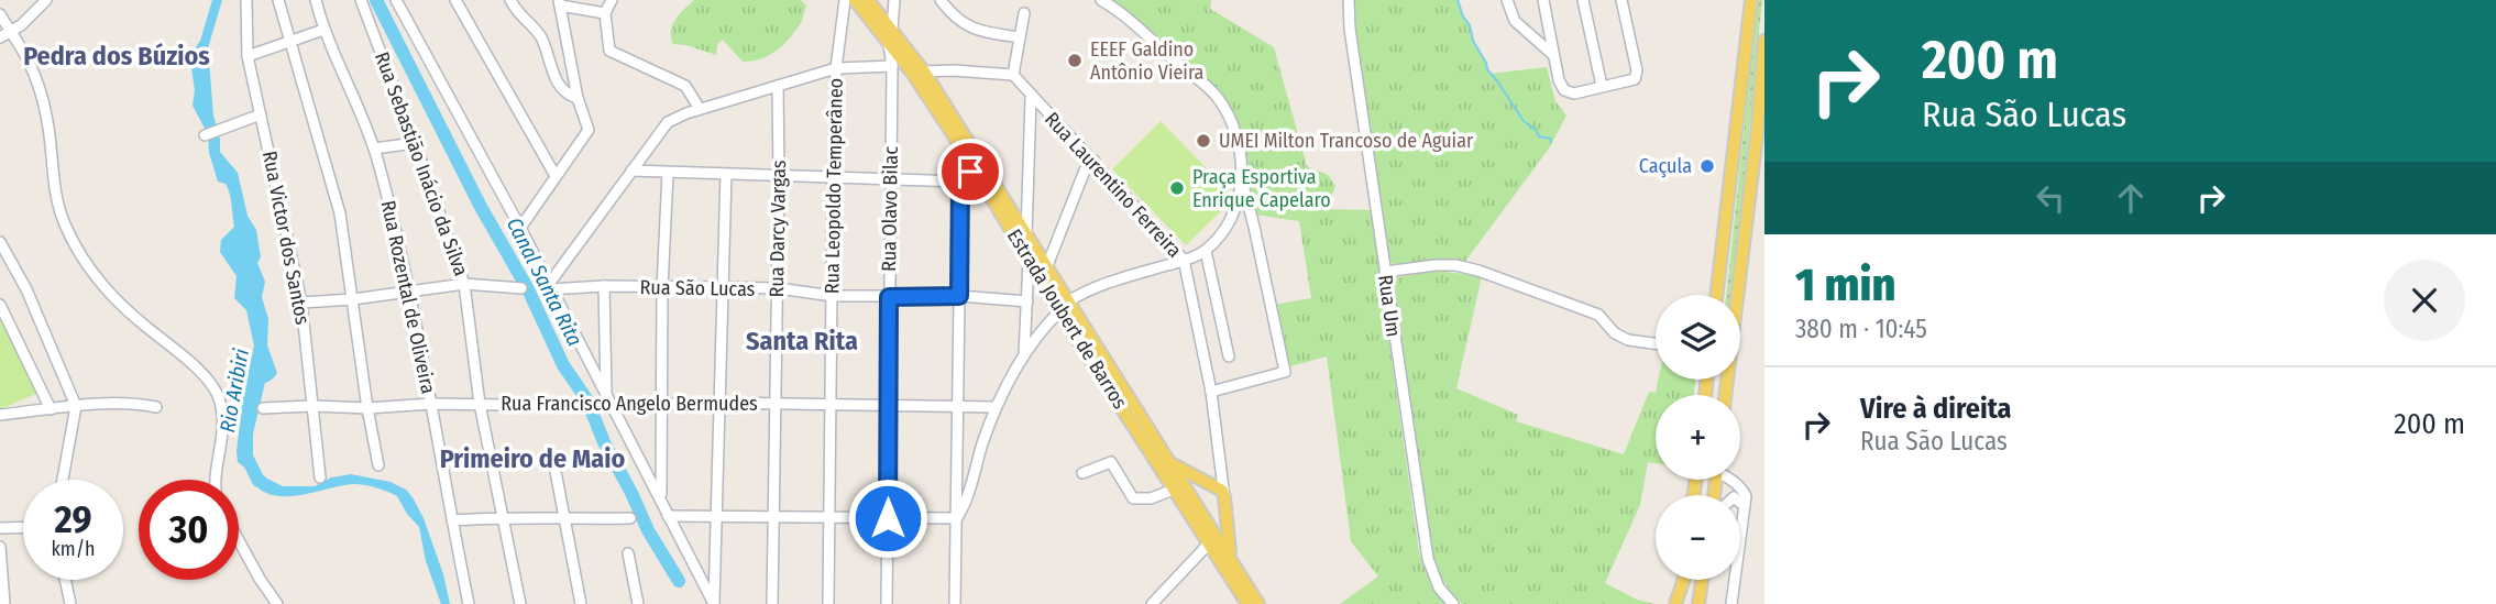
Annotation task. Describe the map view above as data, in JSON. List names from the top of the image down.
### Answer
{
  "streets": {
    "main road": ["Estrada Joubert de Barros"],
    "street": [
      "Rua Sebastião Inácio da Silva",
      "Rua Laurentino Ferreira",
      "Rua Leopoldo Temperâneo",
      "Rua Olavo Bilac",
      "Rua Darcy Vargas",
      "Rua Victor dos Santos",
      "Rua São Lucas",
      "Rua Rozental de Oliveira",
      "Rua Um",
      "Rua Francisco Angelo Bermudes"
    ]
  },
  "crossings": [
    ["Rua Sebastião Inácio da Silva", "Rua Francisco Angelo Bermudes"],
    ["Rua Leopoldo Temperâneo", "Rua São Lucas"],
    ["Rua Leopoldo Temperâneo", "Rua Francisco Angelo Bermudes"],
    ["Rua Olavo Bilac", "Rua São Lucas"],
    ["Rua Olavo Bilac", "Estrada Joubert de Barros"],
    ["Rua Olavo Bilac", "Rua Francisco Angelo Bermudes"],
    ["Rua Darcy Vargas", "Rua São Lucas"],
    ["Rua Darcy Vargas", "Rua Francisco Angelo Bermudes"],
    ["Rua Victor dos Santos", "Rua Francisco Angelo Bermudes"],
    ["Rua Rozental de Oliveira", "Rua Francisco Angelo Bermudes"]
  ],
  "districts": ["Pedra dos Búzios", "Santa Rita", "Primeiro de Maio"],
  "water": ["Canal Santa Rita", "Rio Aribiri"],
  "places": [
    "EEEF Galdino Antônio Vieira",
    "UMEI Milton Trancoso de Aguiar",
    "Caçula",
    "Praça Esportiva Enrique Capelaro"
  ],
  "page": {
    "turn": ["200 m", "Rua São Lucas"],
    "heading": ["1 min", "380 m · 10:45"],
    "map_buttons": ["+", "−"],
    "list": [
      {
        "name": "Vire à direita",
        "note": "Rua São Lucas",
        "value": "200 m"
      }
    ],
    "speed": "29 km/h",
    "limit": "30"
  }
}
